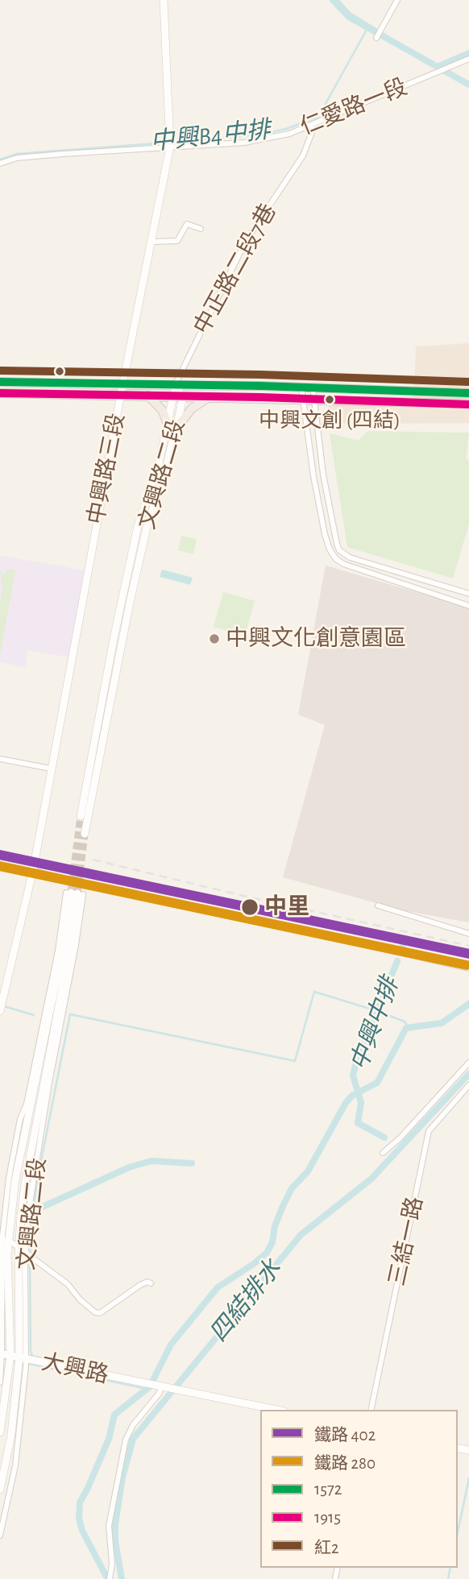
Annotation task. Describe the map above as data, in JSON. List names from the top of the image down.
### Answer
{
  "streets": {
    "street": [
      "仁愛路一段",
      "中正路二段7巷",
      "中興路三段",
      "文興路二段",
      "三結一路",
      "大興路"
    ]
  },
  "crossings": [
    ["仁愛路一段", "中正路二段7巷"],
    ["仁愛路一段", "中興路三段"],
    ["中正路二段7巷", "文興路二段"],
    ["文興路二段", "大興路"]
  ],
  "water": ["中興B4中排", "中興中排", "四結排水"],
  "places": ["中興文創 (四結)", "中興文化創意園區", "中里"],
  "lines": [
    "transit line 紅2",
    "transit line 1572",
    "transit line 1915",
    "rail line 402",
    "rail line 280"
  ],
  "legend": [
    "鐵路 402",
    "鐵路 280",
    "1572",
    "1915",
    "紅2"
  ]
}
